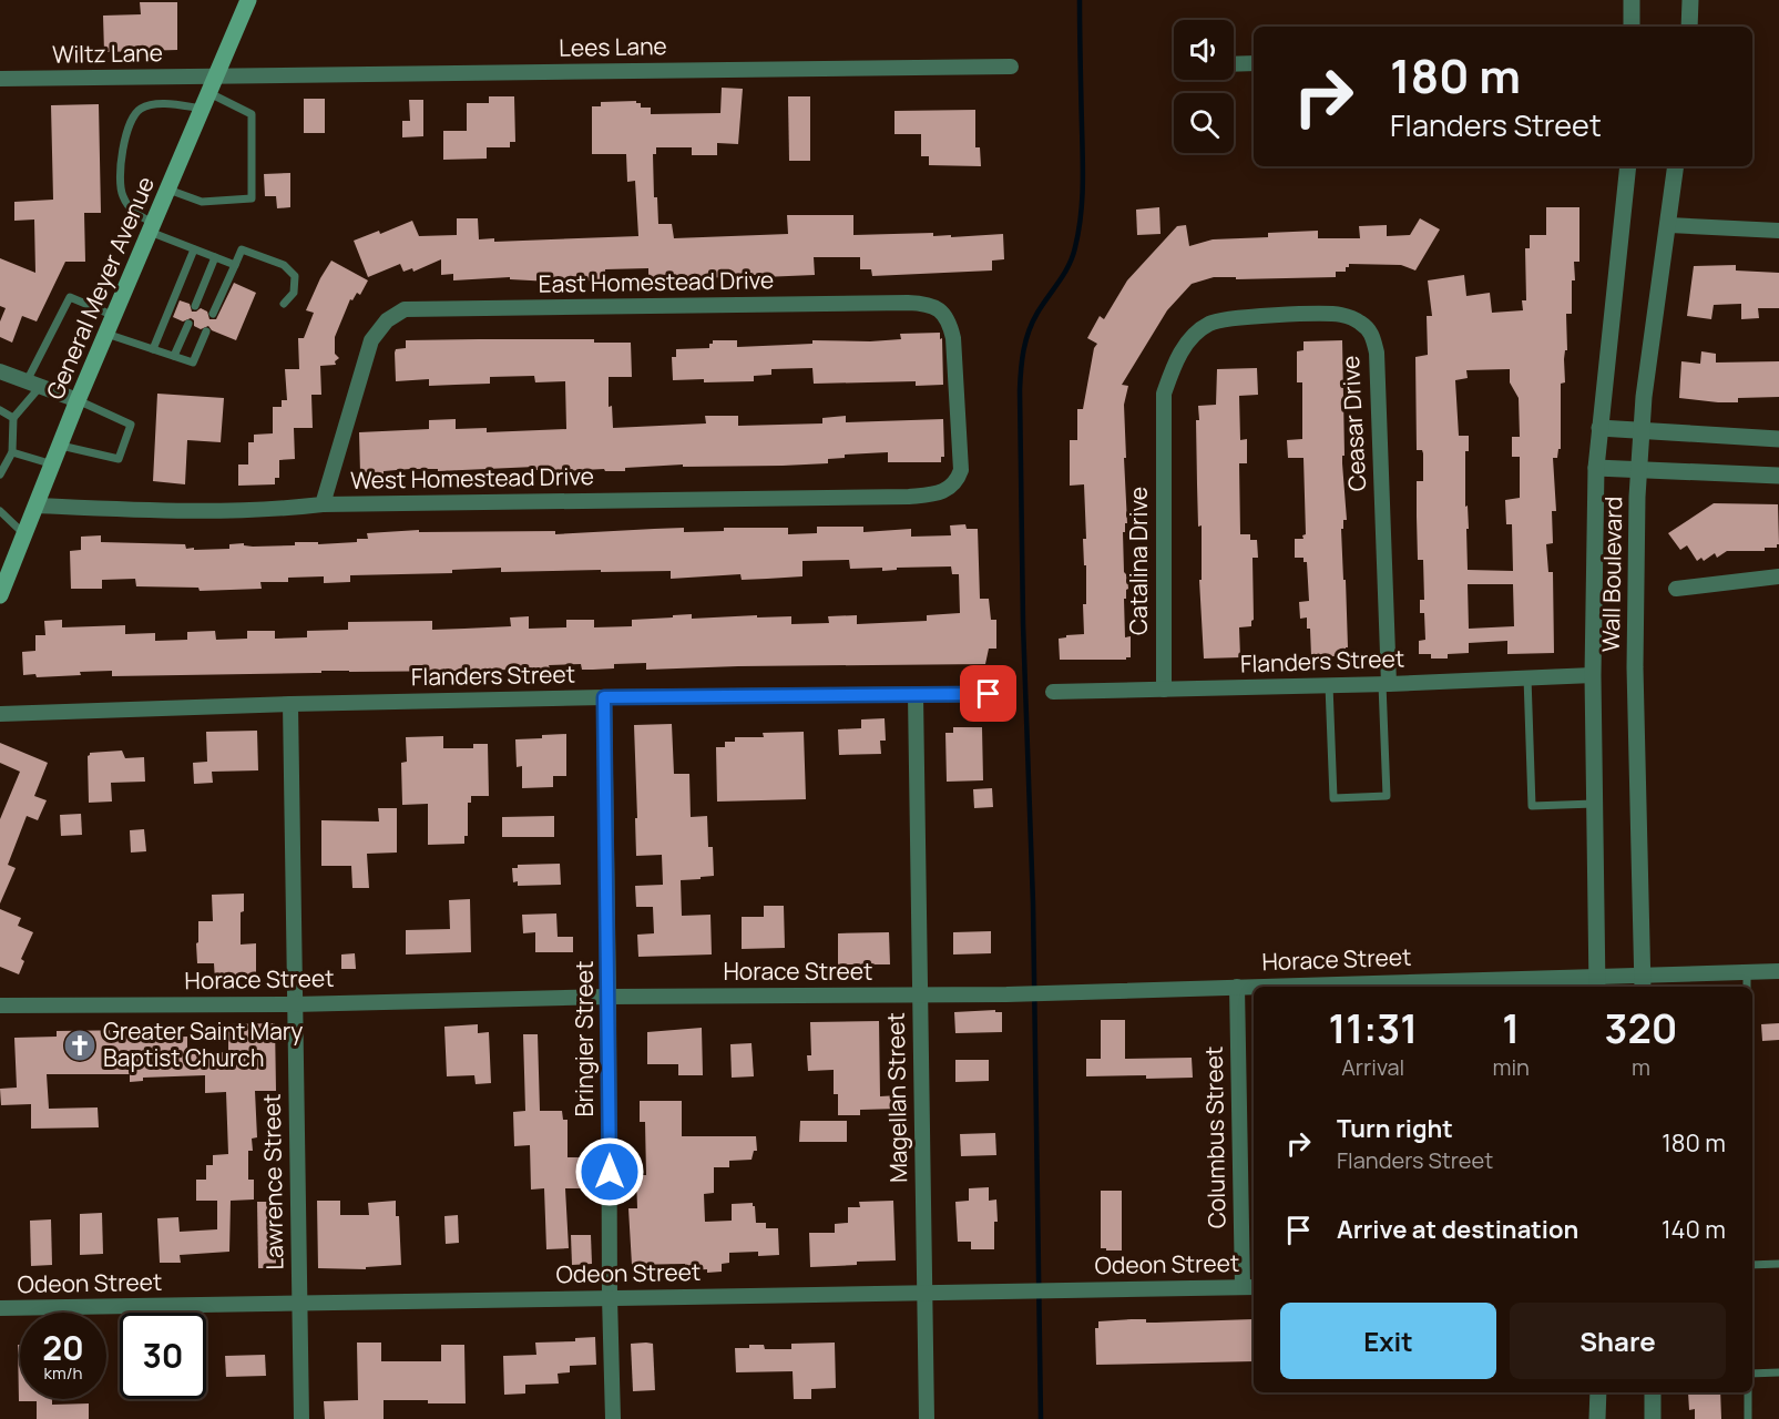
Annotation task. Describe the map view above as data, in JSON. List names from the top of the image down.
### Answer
{
  "streets": {
    "main road": ["General Meyer Avenue"],
    "street": [
      "Lees Lane",
      "Wiltz Lane",
      "East Homestead Drive",
      "Ceasar Drive",
      "West Homestead Drive",
      "Catalina Drive",
      "Wall Boulevard",
      "Flanders Street",
      "Horace Street",
      "Bringier Street",
      "Magellan Street",
      "Columbus Street",
      "Lawrence Street",
      "Odeon Street"
    ]
  },
  "crossings": [
    ["Lees Lane", "Wiltz Lane"],
    ["Lees Lane", "General Meyer Avenue"],
    ["Wiltz Lane", "General Meyer Avenue"],
    ["East Homestead Drive", "West Homestead Drive"],
    ["General Meyer Avenue", "West Homestead Drive"],
    ["Ceasar Drive", "Catalina Drive"],
    ["Ceasar Drive", "Flanders Street"],
    ["Catalina Drive", "Flanders Street"],
    ["Wall Boulevard", "Flanders Street"],
    ["Wall Boulevard", "Horace Street"],
    ["Flanders Street", "Bringier Street"],
    ["Flanders Street", "Magellan Street"],
    ["Flanders Street", "Lawrence Street"],
    ["Horace Street", "Bringier Street"],
    ["Horace Street", "Magellan Street"],
    ["Horace Street", "Columbus Street"],
    ["Horace Street", "Lawrence Street"],
    ["Bringier Street", "Odeon Street"],
    ["Magellan Street", "Odeon Street"],
    ["Columbus Street", "Odeon Street"],
    ["Lawrence Street", "Odeon Street"]
  ],
  "places": {
    "church": ["Greater Saint Mary Baptist Church"]
  },
  "page": {
    "turn": ["180 m", "Flanders Street"],
    "eta": [
      "11:31",
      "Arrival",
      "1",
      "min",
      "320",
      "m"
    ],
    "list": [
      {
        "name": "Turn right",
        "note": "Flanders Street",
        "value": "180 m"
      },
      {
        "name": "Arrive at destination",
        "value": "140 m"
      }
    ],
    "buttons": ["Exit", "Share"],
    "speed": "20 km/h",
    "limit": "30"
  }
}
